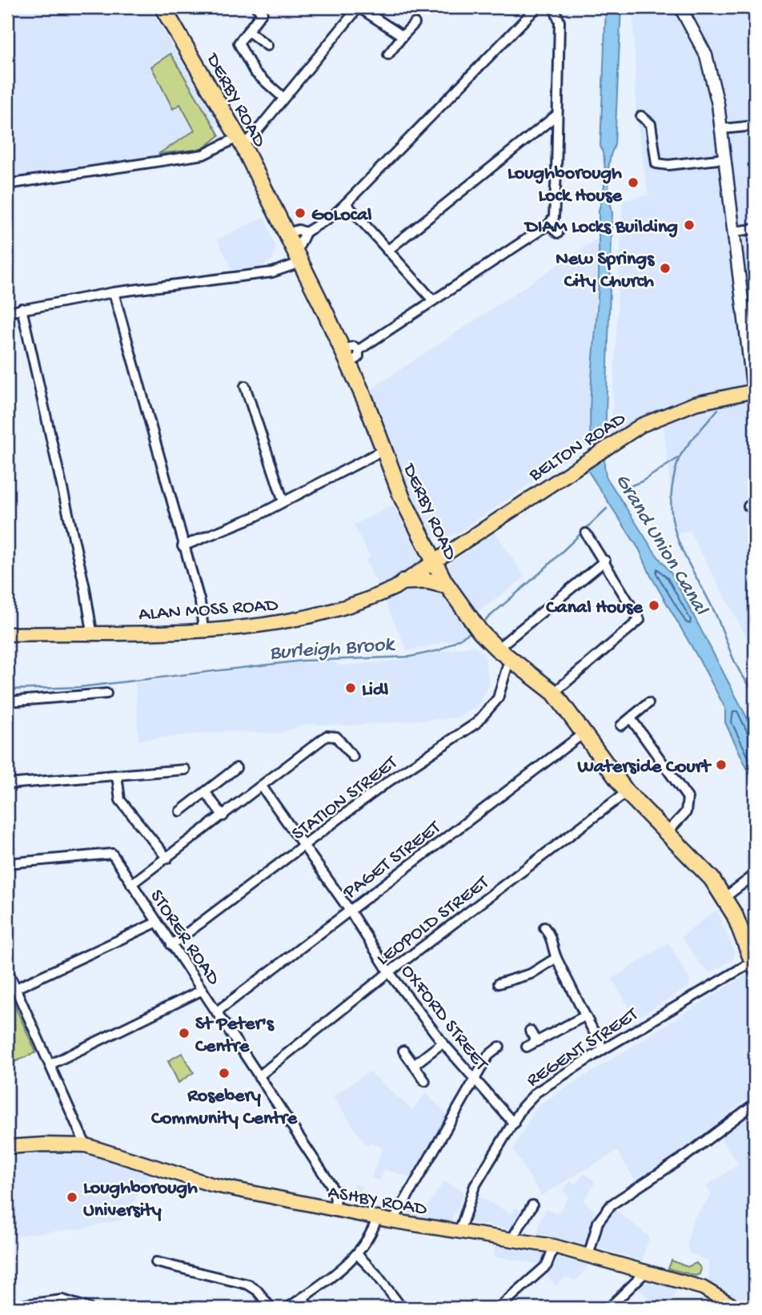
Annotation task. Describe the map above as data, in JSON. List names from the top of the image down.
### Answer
{
  "streets": {
    "highway": ["DERBY ROAD"],
    "main road": ["BELTON ROAD", "ALAN MOSS ROAD", "ASHBY ROAD"],
    "street": [
      "STATION STREET",
      "PAGET STREET",
      "LEOPOLD STREET",
      "STORER ROAD",
      "OXFORD STREET",
      "REGENT STREET"
    ]
  },
  "crossings": [
    ["DERBY ROAD", "BELTON ROAD"],
    ["DERBY ROAD", "ALAN MOSS ROAD"],
    ["DERBY ROAD", "STATION STREET"],
    ["DERBY ROAD", "PAGET STREET"],
    ["DERBY ROAD", "LEOPOLD STREET"],
    ["DERBY ROAD", "REGENT STREET"],
    ["BELTON ROAD", "ALAN MOSS ROAD"],
    ["STATION STREET", "STORER ROAD"],
    ["STATION STREET", "OXFORD STREET"],
    ["PAGET STREET", "STORER ROAD"],
    ["PAGET STREET", "OXFORD STREET"],
    ["LEOPOLD STREET", "STORER ROAD"],
    ["LEOPOLD STREET", "OXFORD STREET"],
    ["STORER ROAD", "ASHBY ROAD"],
    ["OXFORD STREET", "REGENT STREET"],
    ["REGENT STREET", "ASHBY ROAD"]
  ],
  "water": ["Grand Union Canal", "Burleigh Brook"],
  "places": [
    "Loughborough Lock House",
    "GoLocal",
    "DIAM Locks Building",
    "New Springs City Church",
    "Canal House",
    "Lidl",
    "Waterside Court",
    "St Peter's Centre",
    "Rosebery Community Centre",
    "Loughborough University"
  ]
}
